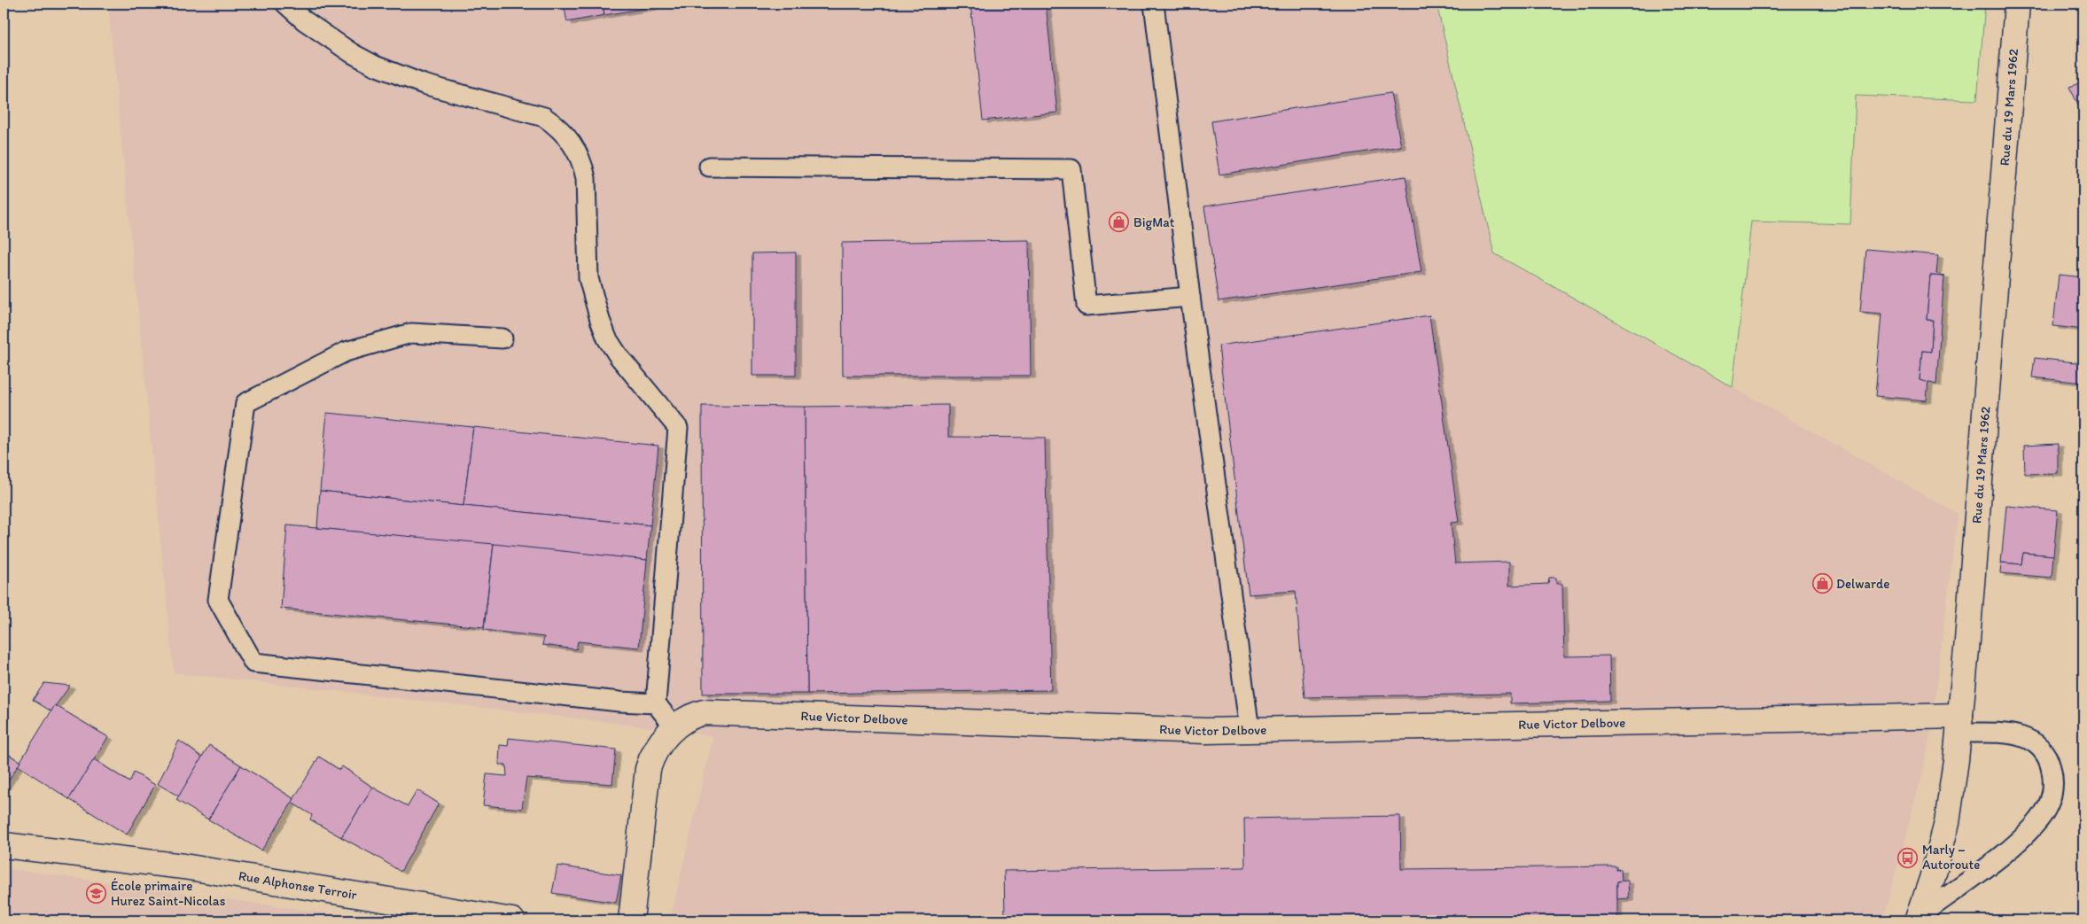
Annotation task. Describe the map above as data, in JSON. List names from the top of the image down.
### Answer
{
  "streets": {
    "street": ["Rue du 19 Mars 1962", "Rue Victor Delbove", "Rue Alphonse Terroir"]
  },
  "crossings": [
    ["Rue du 19 Mars 1962", "Rue Victor Delbove"]
  ],
  "places": {
    "shop": ["BigMat", "Delwarde"],
    "bus stop": ["Marly – Autoroute"],
    "school or university": ["École primaire Hurez Saint-Nicolas"]
  }
}
